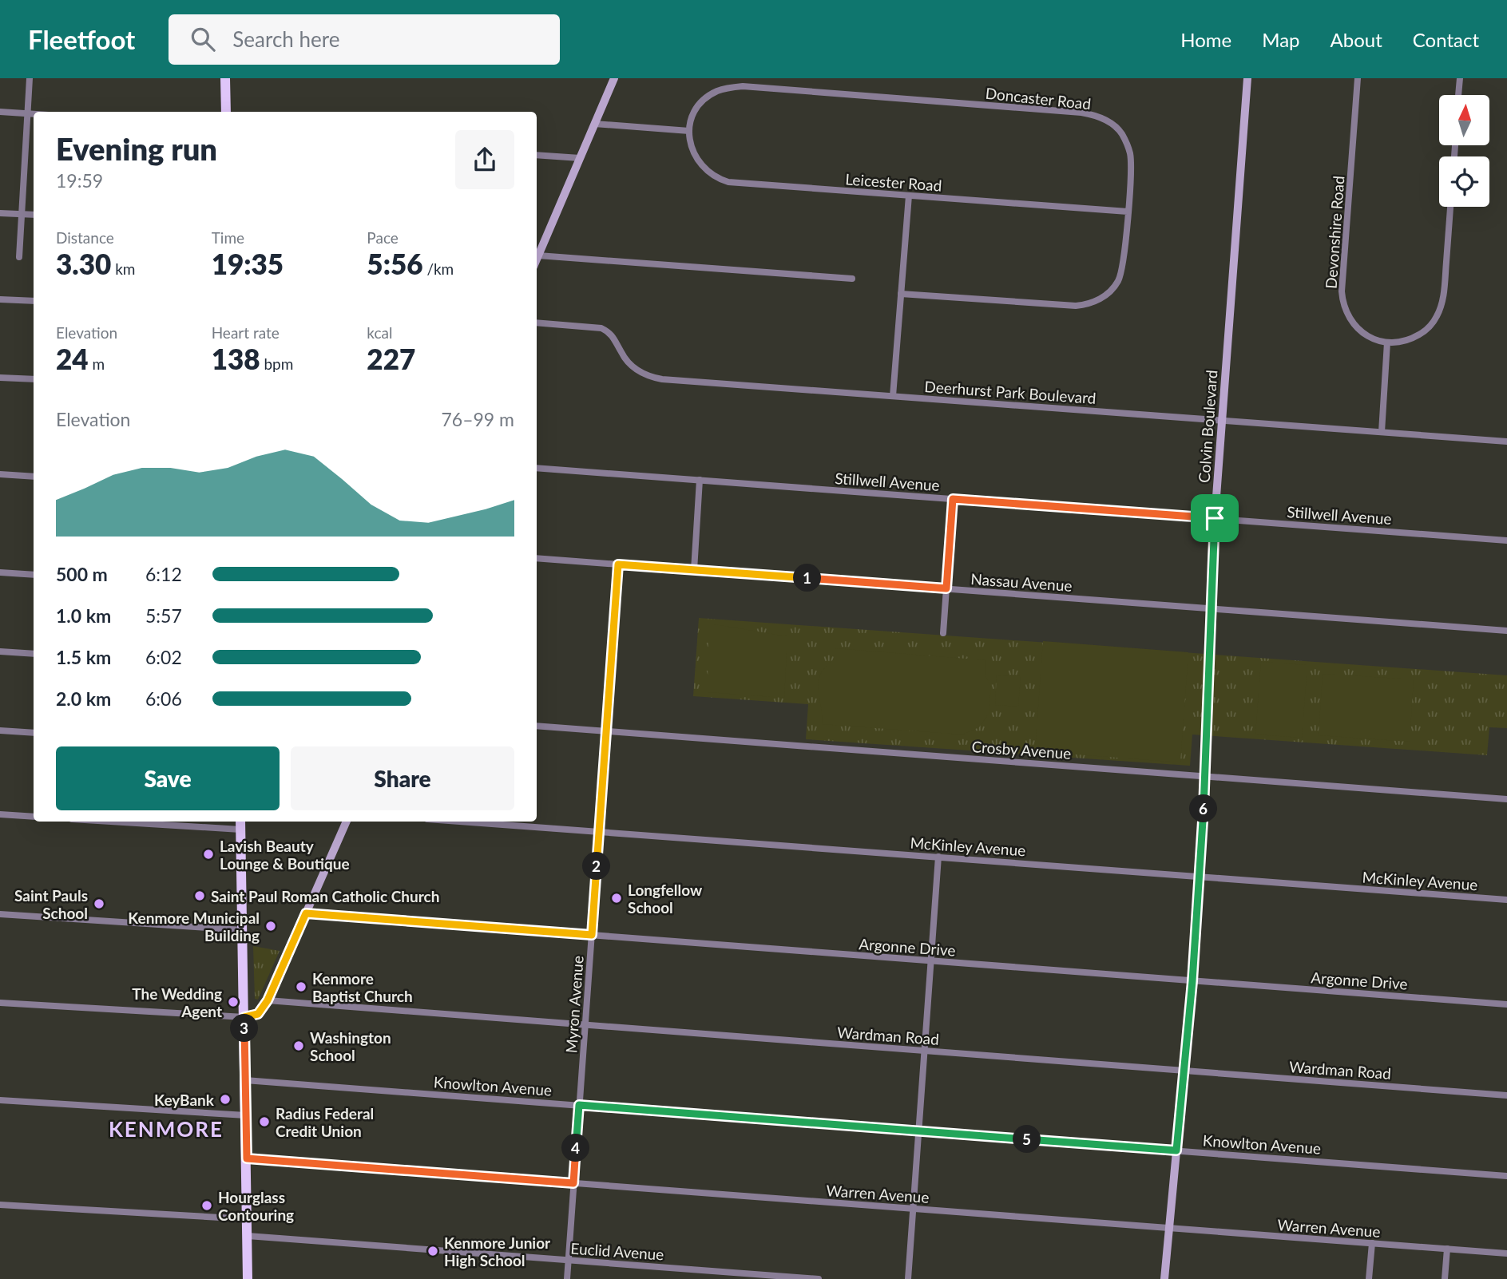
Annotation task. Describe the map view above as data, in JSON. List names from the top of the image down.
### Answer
{
  "streets": {
    "street": [
      "Doncaster Road",
      "Leicester Road",
      "Devonshire Road",
      "Deerhurst Park Boulevard",
      "Colvin Boulevard",
      "Stillwell Avenue",
      "Nassau Avenue",
      "Crosby Avenue",
      "McKinley Avenue",
      "Argonne Drive",
      "Myron Avenue",
      "Wardman Road",
      "Knowlton Avenue",
      "Warren Avenue",
      "Euclid Avenue"
    ]
  },
  "crossings": [
    ["Doncaster Road", "Leicester Road"],
    ["Deerhurst Park Boulevard", "Colvin Boulevard"],
    ["Colvin Boulevard", "Stillwell Avenue"],
    ["Colvin Boulevard", "Nassau Avenue"],
    ["Colvin Boulevard", "Crosby Avenue"],
    ["Colvin Boulevard", "McKinley Avenue"],
    ["Colvin Boulevard", "Argonne Drive"],
    ["Colvin Boulevard", "Wardman Road"],
    ["Colvin Boulevard", "Knowlton Avenue"],
    ["Colvin Boulevard", "Warren Avenue"],
    ["Nassau Avenue", "Myron Avenue"],
    ["Crosby Avenue", "Myron Avenue"],
    ["McKinley Avenue", "Myron Avenue"],
    ["Argonne Drive", "Myron Avenue"],
    ["Myron Avenue", "Wardman Road"],
    ["Myron Avenue", "Knowlton Avenue"],
    ["Myron Avenue", "Warren Avenue"],
    ["Myron Avenue", "Euclid Avenue"]
  ],
  "districts": ["KENMORE"],
  "places": [
    "Lavish Beauty Lounge & Boutique",
    "Saint Paul Roman Catholic Church",
    "Longfellow School",
    "Saint Pauls School",
    "Kenmore Municipal Building",
    "Kenmore Baptist Church",
    "The Wedding Agent",
    "Washington School",
    "KeyBank",
    "Radius Federal Credit Union",
    "Hourglass Contouring",
    "Kenmore Junior High School"
  ],
  "north": "top",
  "page": {
    "header": "Fleetfoot",
    "search": "Search here",
    "nav": [
      "Home",
      "Map",
      "About",
      "Contact"
    ],
    "heading": ["Evening run", "19:59"],
    "stats": [
      ["Distance", "3.30 km"],
      ["Time", "19:35"],
      ["Pace", "5:56 /km"],
      ["Elevation", "24 m"],
      ["Heart rate", "138 bpm"],
      ["kcal", "227"]
    ],
    "chart": ["Elevation", "76–99 m"],
    "list": [
      {
        "name": "500 m",
        "note": "6:12"
      },
      {
        "name": "1.0 km",
        "note": "5:57"
      },
      {
        "name": "1.5 km",
        "note": "6:02"
      },
      {
        "name": "2.0 km",
        "note": "6:06"
      }
    ],
    "pins": [
      "1",
      "6",
      "2",
      "3",
      "5",
      "4"
    ],
    "buttons": ["Save", "Share"]
  }
}
